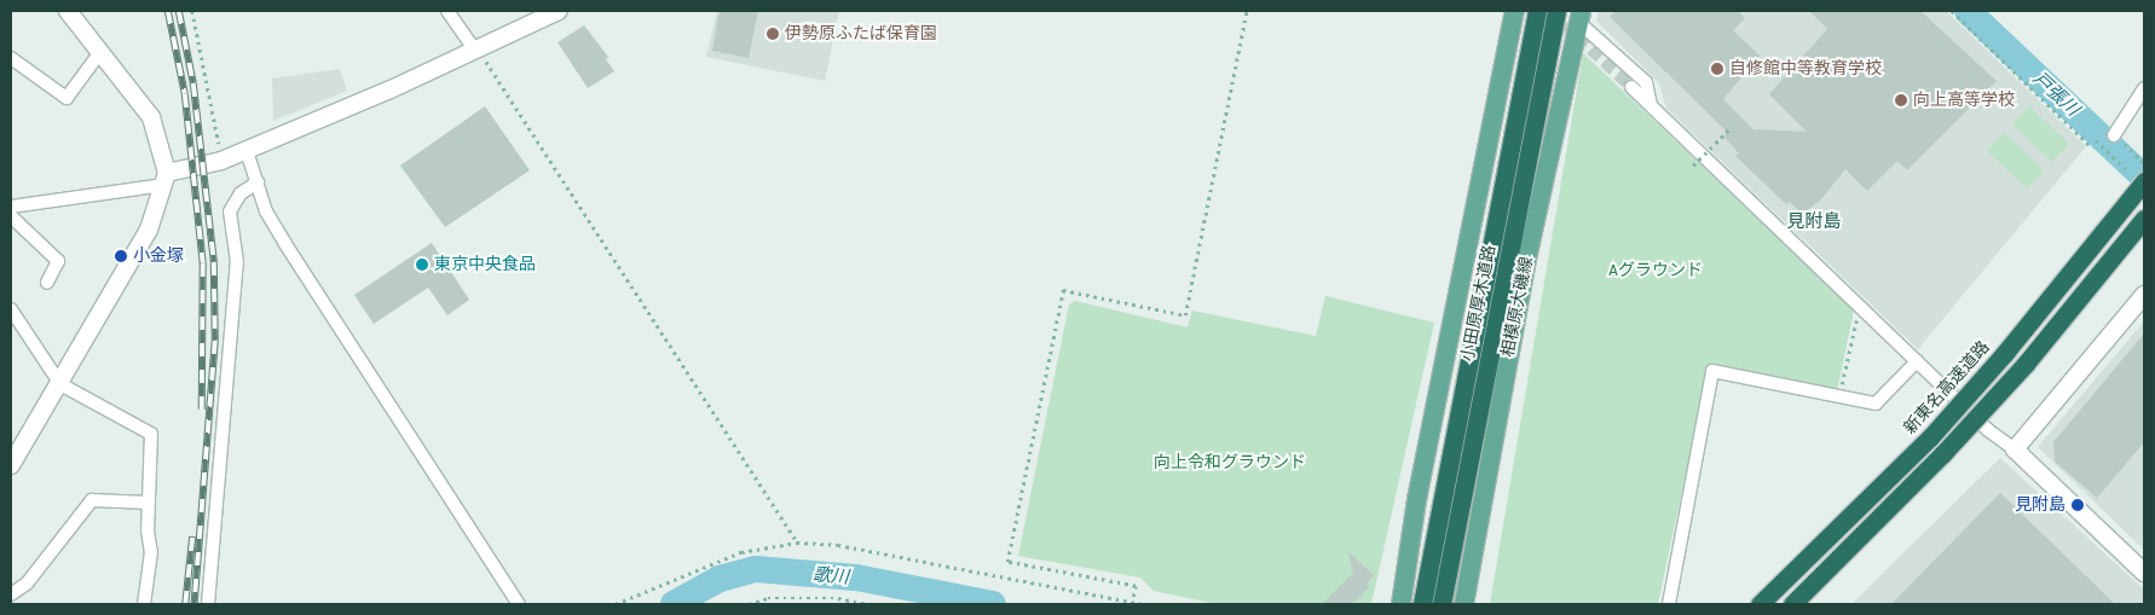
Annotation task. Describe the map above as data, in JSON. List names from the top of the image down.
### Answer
{
  "streets": {
    "highway": ["小田原厚木道路", "新東名高速道路"],
    "main road": ["相模原大磯線"]
  },
  "districts": ["見附島"],
  "water": ["戸張川", "歌川"],
  "parks": ["Aグラウンド", "向上令和グラウンド"],
  "places": [
    "伊勢原ふたば保育園",
    "自修館中等教育学校",
    "向上高等学校",
    "小金塚",
    "東京中央食品",
    "見附島"
  ]
}
